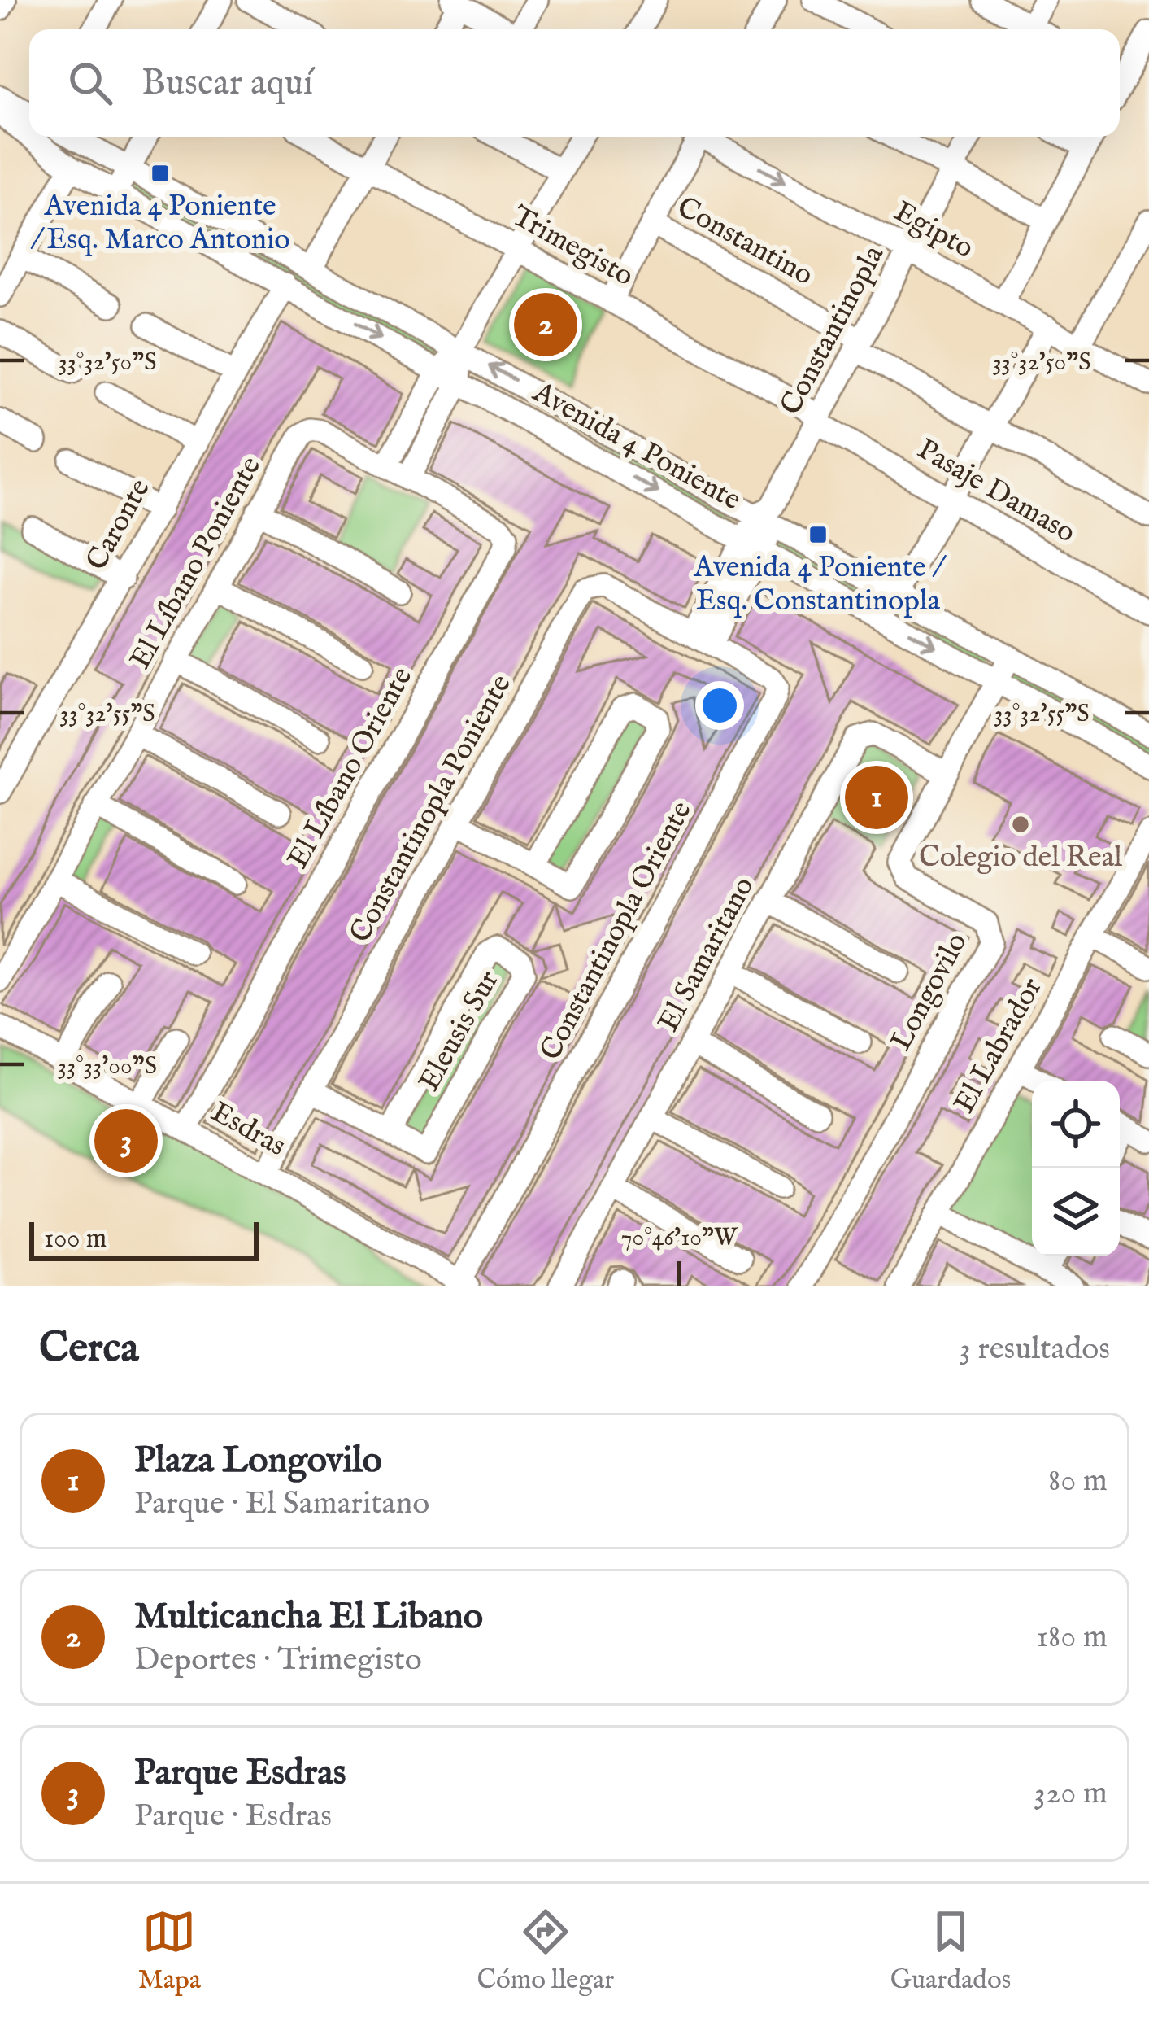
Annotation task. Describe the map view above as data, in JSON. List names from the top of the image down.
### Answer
{
  "streets": {
    "street": [
      "Egipto",
      "Constantino",
      "Trimegisto",
      "Constantinopla",
      "Avenida 4 Poniente",
      "Pasaje Damaso",
      "Caronte",
      "El Líbano Poniente",
      "El Líbano Oriente",
      "Constantinopla Poniente",
      "Constantinopla Oriente",
      "El Samaritano",
      "Longovilo",
      "Eleusis Sur",
      "El Labrador",
      "Esdras"
    ]
  },
  "crossings": [
    ["Egipto", "Constantinopla"],
    ["Constantino", "Constantinopla"],
    ["Trimegisto", "Constantinopla"],
    ["Trimegisto", "Pasaje Damaso"],
    ["Constantinopla", "Avenida 4 Poniente"],
    ["Constantinopla", "Pasaje Damaso"],
    ["Constantinopla", "Constantinopla Poniente"],
    ["Constantinopla", "Constantinopla Oriente"],
    ["Avenida 4 Poniente", "Caronte"],
    ["Avenida 4 Poniente", "Longovilo"],
    ["El Líbano Poniente", "El Líbano Oriente"],
    ["El Líbano Oriente", "Esdras"],
    ["Constantinopla Poniente", "Constantinopla Oriente"],
    ["Constantinopla Poniente", "Eleusis Sur"],
    ["Constantinopla Poniente", "Esdras"],
    ["Constantinopla Oriente", "Esdras"],
    ["El Samaritano", "Longovilo"]
  ],
  "places": {
    "transit": ["Avenida 4 Poniente / Esq. Marco Antonio", "Avenida 4 Poniente / Esq. Constantinopla"],
    "other": ["Colegio del Real"]
  },
  "scale_bar": "100 m",
  "page": {
    "search": "Buscar aquí",
    "pins": ["2", "1", "3"],
    "scale": "100 m",
    "heading": ["Cerca", "3 resultados"],
    "list": [
      {
        "mark": "1",
        "name": "Plaza Longovilo",
        "note": "Parque · El Samaritano",
        "value": "80 m"
      },
      {
        "mark": "2",
        "name": "Multicancha El Libano",
        "note": "Deportes · Trimegisto",
        "value": "180 m"
      },
      {
        "mark": "3",
        "name": "Parque Esdras",
        "note": "Parque · Esdras",
        "value": "320 m"
      }
    ],
    "nav": ["Mapa", "Cómo llegar", "Guardados"]
  },
  "coordinates": [
    "33°32'50\"S",
    "33°32'55\"S",
    "33°33'00\"S",
    "70°46'10\"W"
  ]
}
